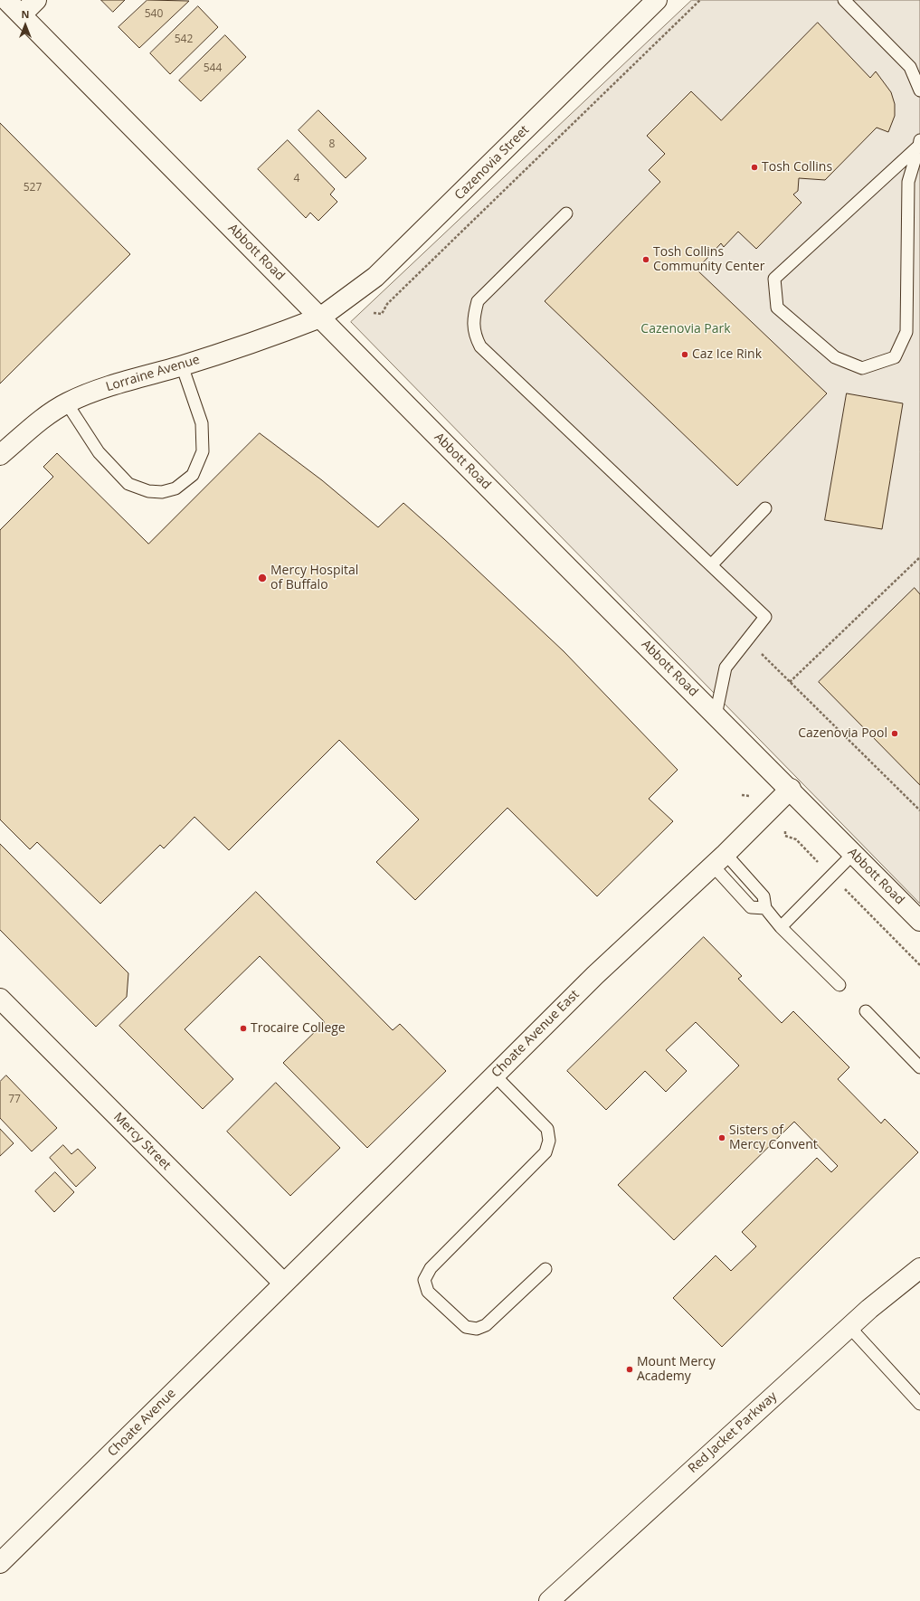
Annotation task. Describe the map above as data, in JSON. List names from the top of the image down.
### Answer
{
  "streets": {
    "street": [
      "Cazenovia Street",
      "Abbott Road",
      "Lorraine Avenue",
      "Choate Avenue East",
      "Mercy Street",
      "Choate Avenue",
      "Red Jacket Parkway"
    ]
  },
  "crossings": [
    ["Cazenovia Street", "Abbott Road"],
    ["Cazenovia Street", "Lorraine Avenue"],
    ["Abbott Road", "Lorraine Avenue"],
    ["Abbott Road", "Choate Avenue East"],
    ["Choate Avenue East", "Mercy Street"],
    ["Choate Avenue East", "Choate Avenue"],
    ["Mercy Street", "Choate Avenue"]
  ],
  "parks": ["Cazenovia Park"],
  "places": [
    "Tosh Collins",
    "Tosh Collins Community Center",
    "Caz Ice Rink",
    "Mercy Hospital of Buffalo",
    "Cazenovia Pool",
    "Trocaire College",
    "Sisters of Mercy Convent",
    "Mount Mercy Academy"
  ],
  "house_numbers": [
    "540",
    "542",
    "544",
    "8",
    "4",
    "527",
    "77"
  ],
  "north": "top"
}
